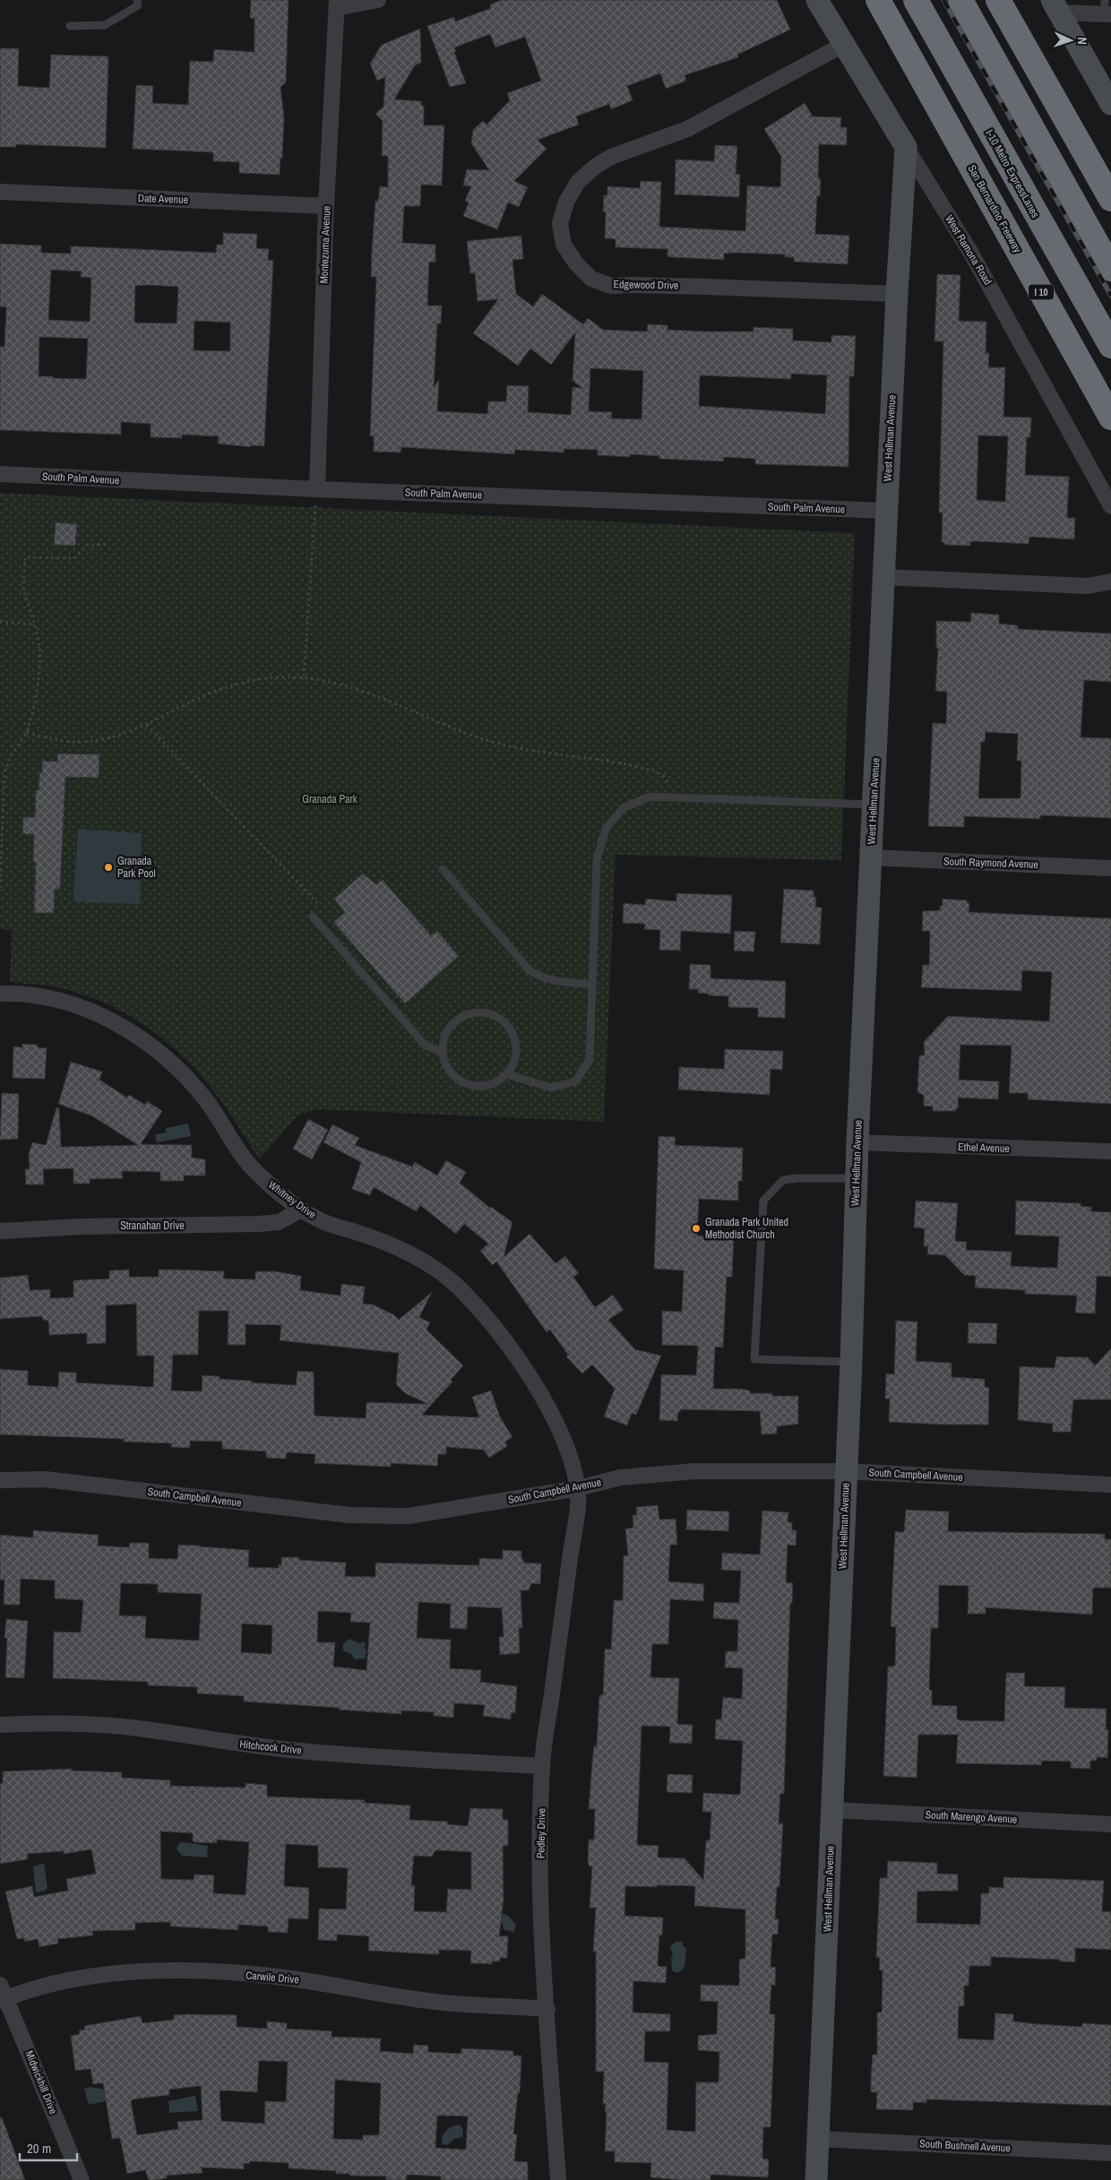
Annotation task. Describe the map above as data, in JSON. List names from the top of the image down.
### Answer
{
  "streets": {
    "highway": ["I-10 Metro ExpressLanes", "San Bernardino Freeway", "I 10"],
    "street": [
      "Date Avenue",
      "Montezuma Avenue",
      "West Ramona Road",
      "Edgewood Drive",
      "West Hellman Avenue",
      "South Palm Avenue",
      "South Raymond Avenue",
      "Ethel Avenue",
      "Whitney Drive",
      "Stranahan Drive",
      "South Campbell Avenue",
      "Hitchcock Drive",
      "South Marengo Avenue",
      "Pedley Drive",
      "Carwile Drive",
      "Midwickhill Drive",
      "South Bushnell Avenue"
    ]
  },
  "crossings": [
    ["Date Avenue", "Montezuma Avenue"],
    ["Montezuma Avenue", "South Palm Avenue"],
    ["West Ramona Road", "Edgewood Drive"],
    ["West Ramona Road", "West Hellman Avenue"],
    ["Edgewood Drive", "West Hellman Avenue"],
    ["West Hellman Avenue", "South Palm Avenue"],
    ["West Hellman Avenue", "South Raymond Avenue"],
    ["West Hellman Avenue", "Ethel Avenue"],
    ["West Hellman Avenue", "South Campbell Avenue"],
    ["West Hellman Avenue", "South Marengo Avenue"],
    ["West Hellman Avenue", "South Bushnell Avenue"],
    ["Whitney Drive", "Stranahan Drive"],
    ["Whitney Drive", "South Campbell Avenue"],
    ["Whitney Drive", "Pedley Drive"],
    ["South Campbell Avenue", "Pedley Drive"],
    ["Hitchcock Drive", "Pedley Drive"],
    ["Pedley Drive", "Carwile Drive"],
    ["Carwile Drive", "Midwickhill Drive"]
  ],
  "parks": ["Granada Park"],
  "places": ["Granada Park Pool", "Granada Park United Methodist Church"],
  "scale_bar": "20 m",
  "north": "right"
}
